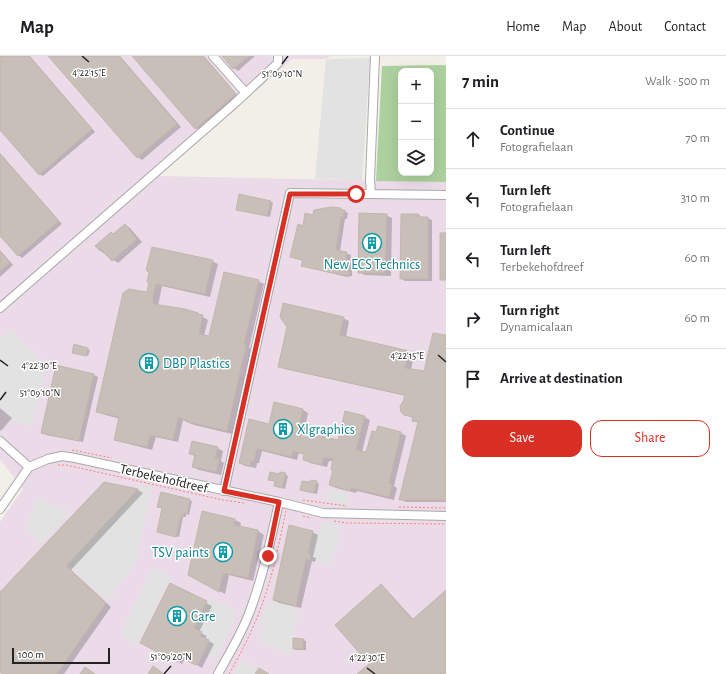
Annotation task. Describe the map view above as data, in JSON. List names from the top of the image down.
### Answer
{
  "streets": {
    "street": ["Terbekehofdreef"]
  },
  "places": {
    "building": [
      "New ECS Technics",
      "DBP Plastics",
      "Xlgraphics",
      "TSV paints",
      "Care"
    ]
  },
  "scale_bar": "100 m",
  "page": {
    "header": "Map",
    "nav": [
      "Home",
      "Map",
      "About",
      "Contact"
    ],
    "heading": ["7 min", "Walk · 500 m"],
    "map_buttons": ["+", "−"],
    "list": [
      ["Continue", "Fotografielaan", "70 m"],
      ["Turn left", "Fotografielaan", "310 m"],
      ["Turn left", "Terbekehofdreef", "60 m"],
      ["Turn right", "Dynamicalaan", "60 m"],
      "Arrive at destination"
    ],
    "buttons": ["Save", "Share"],
    "scale": "100 m"
  },
  "coordinates": [
    "4°22'15\"E",
    "51°09'10\"N",
    "4°22'30\"E",
    "51°09'20\"N"
  ]
}
